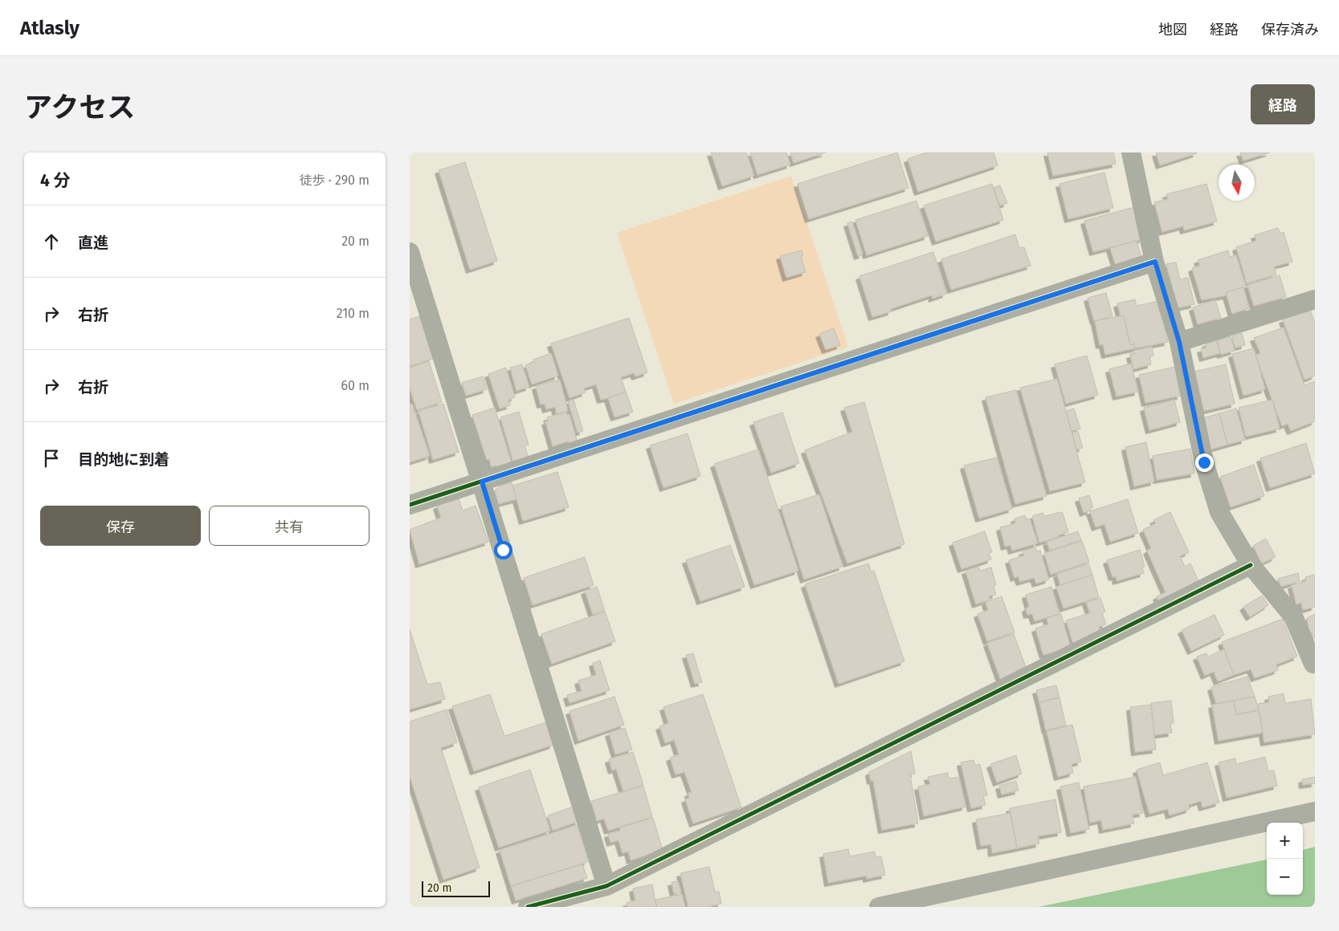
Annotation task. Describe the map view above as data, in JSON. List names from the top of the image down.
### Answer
{
  "scale_bar": "20 m",
  "north": "bottom",
  "page": {
    "header": "Atlasly",
    "nav": ["地図", "経路", "保存済み"],
    "title": "アクセス",
    "buttons": [
      "経路",
      ["保存", "共有"]
    ],
    "heading": ["4 分", "徒歩 · 290 m"],
    "list": [
      ["直進", "20 m"],
      ["右折", "210 m"],
      ["右折", "60 m"],
      "目的地に到着"
    ],
    "map_buttons": ["+", "−"],
    "scale": "20 m"
  }
}
